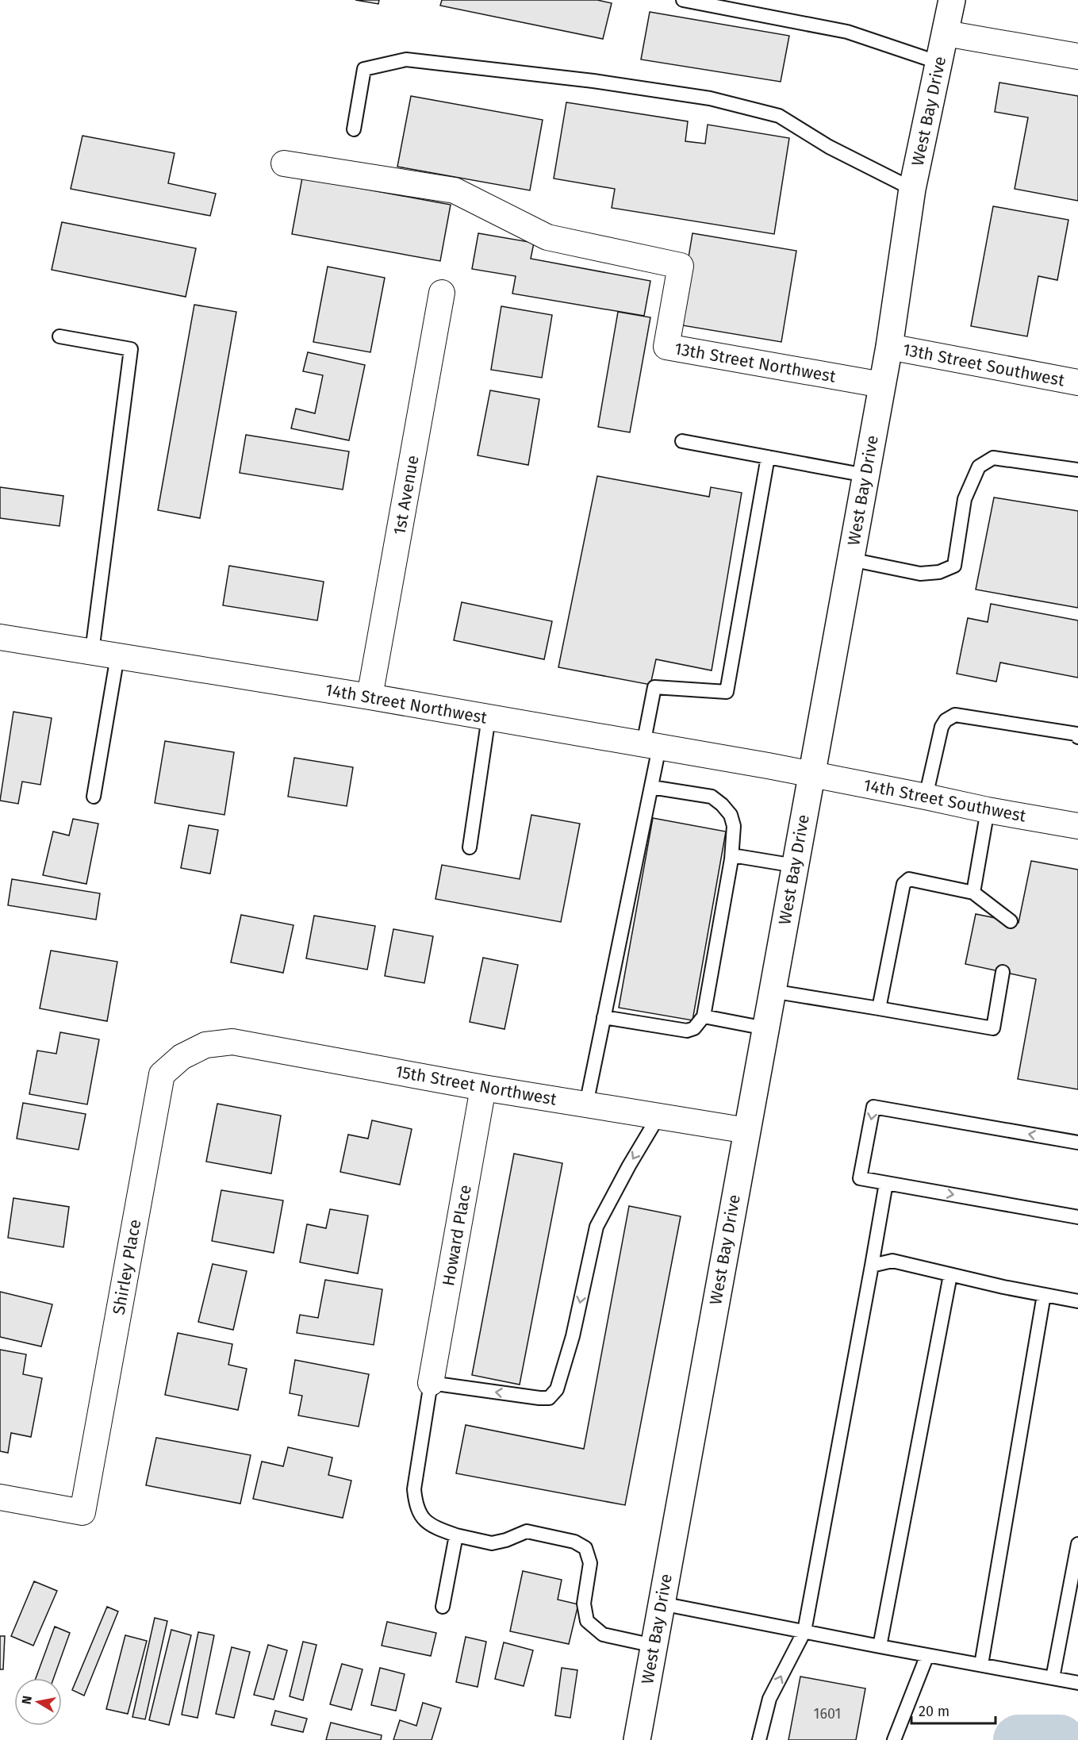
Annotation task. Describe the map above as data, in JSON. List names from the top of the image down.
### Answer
{
  "streets": {
    "main road": ["West Bay Drive"],
    "street": [
      "13th Street Northwest",
      "13th Street Southwest",
      "1st Avenue",
      "14th Street Northwest",
      "14th Street Southwest",
      "15th Street Northwest",
      "Howard Place",
      "Shirley Place"
    ]
  },
  "crossings": [
    ["West Bay Drive", "13th Street Northwest"],
    ["West Bay Drive", "13th Street Southwest"],
    ["West Bay Drive", "14th Street Northwest"],
    ["West Bay Drive", "14th Street Southwest"],
    ["West Bay Drive", "15th Street Northwest"],
    ["1st Avenue", "14th Street Northwest"],
    ["14th Street Northwest", "14th Street Southwest"],
    ["15th Street Northwest", "Howard Place"],
    ["15th Street Northwest", "Shirley Place"]
  ],
  "house_numbers": ["1601"],
  "scale_bar": "20 m",
  "north": "left"
}
